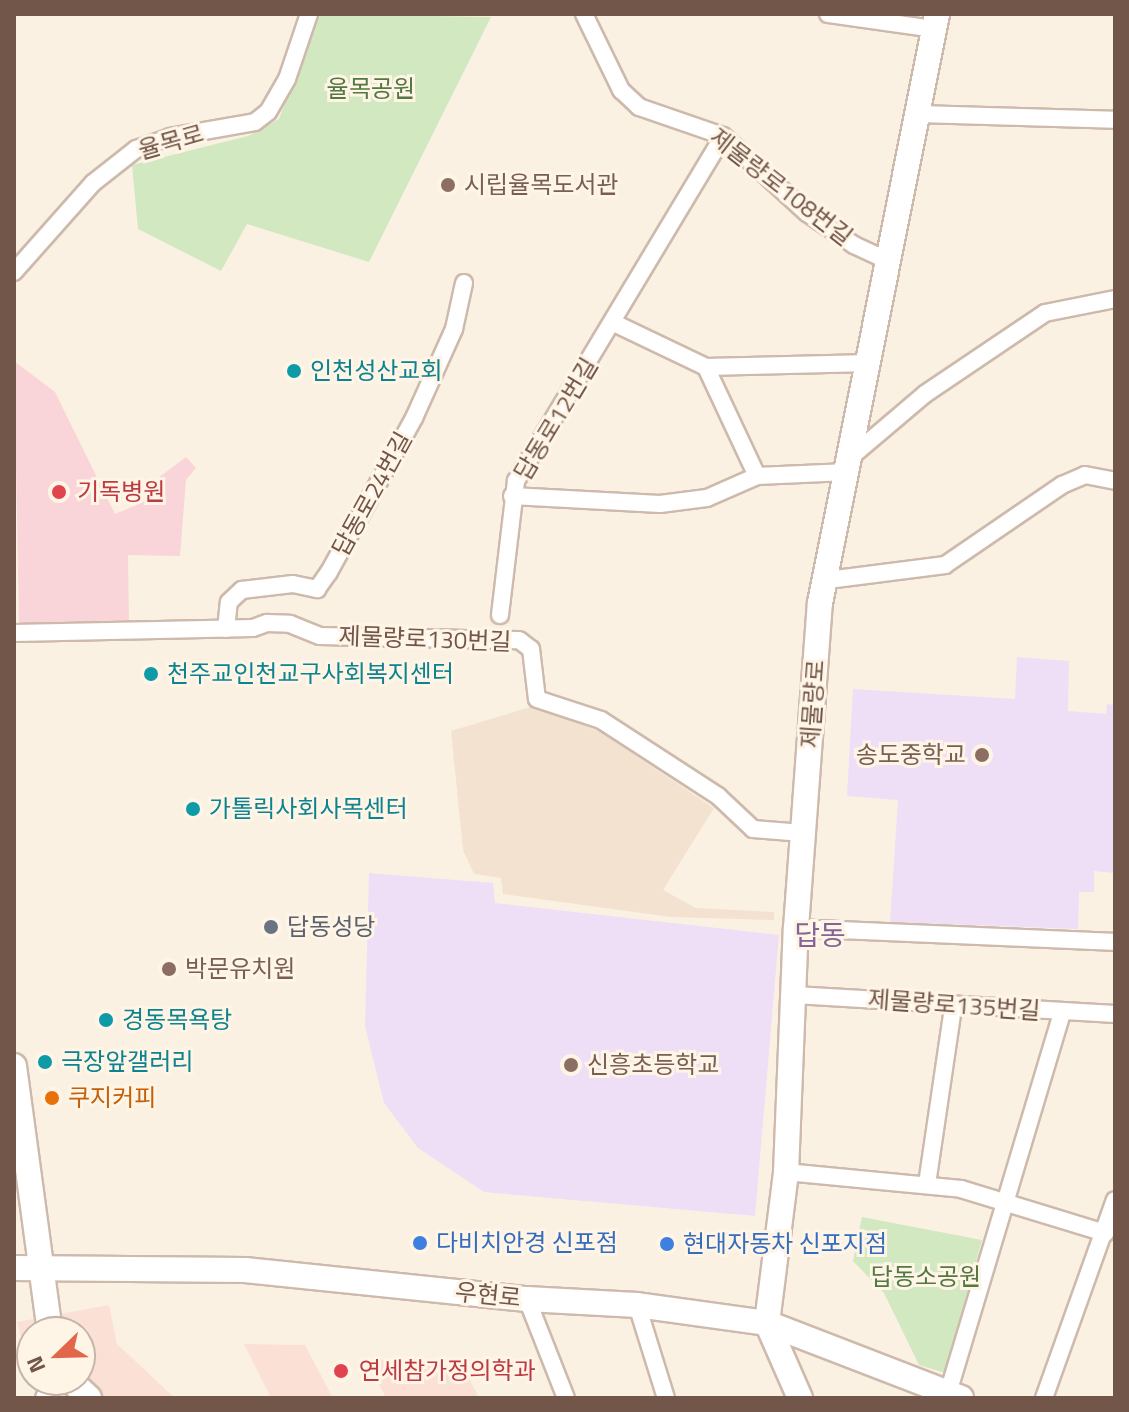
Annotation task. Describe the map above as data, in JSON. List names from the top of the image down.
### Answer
{
  "streets": {
    "main road": ["제물량로", "우현로"],
    "street": [
      "율목로",
      "제물량로108번길",
      "답동로12번길",
      "답동로24번길",
      "제물량로130번길",
      "제물량로135번길"
    ]
  },
  "crossings": [
    ["제물량로108번길", "답동로12번길"],
    ["제물량로108번길", "제물량로"],
    ["답동로24번길", "제물량로130번길"],
    ["제물량로130번길", "제물량로"],
    ["제물량로", "제물량로135번길"],
    ["제물량로", "우현로"],
    ["제물량로135번길", "우현로"]
  ],
  "districts": ["답동"],
  "parks": ["율목공원", "답동소공원"],
  "places": [
    "시립율목도서관",
    "인천성산교회",
    "기독병원",
    "천주교인천교구사회복지센터",
    "송도중학교",
    "가톨릭사회사목센터",
    "답동성당",
    "박문유치원",
    "경동목욕탕",
    "극장앞갤러리",
    "신흥초등학교",
    "쿠지커피",
    "다비치안경 신포점",
    "현대자동차 신포지점",
    "연세참가정의학과"
  ],
  "north": "bottom left"
}
